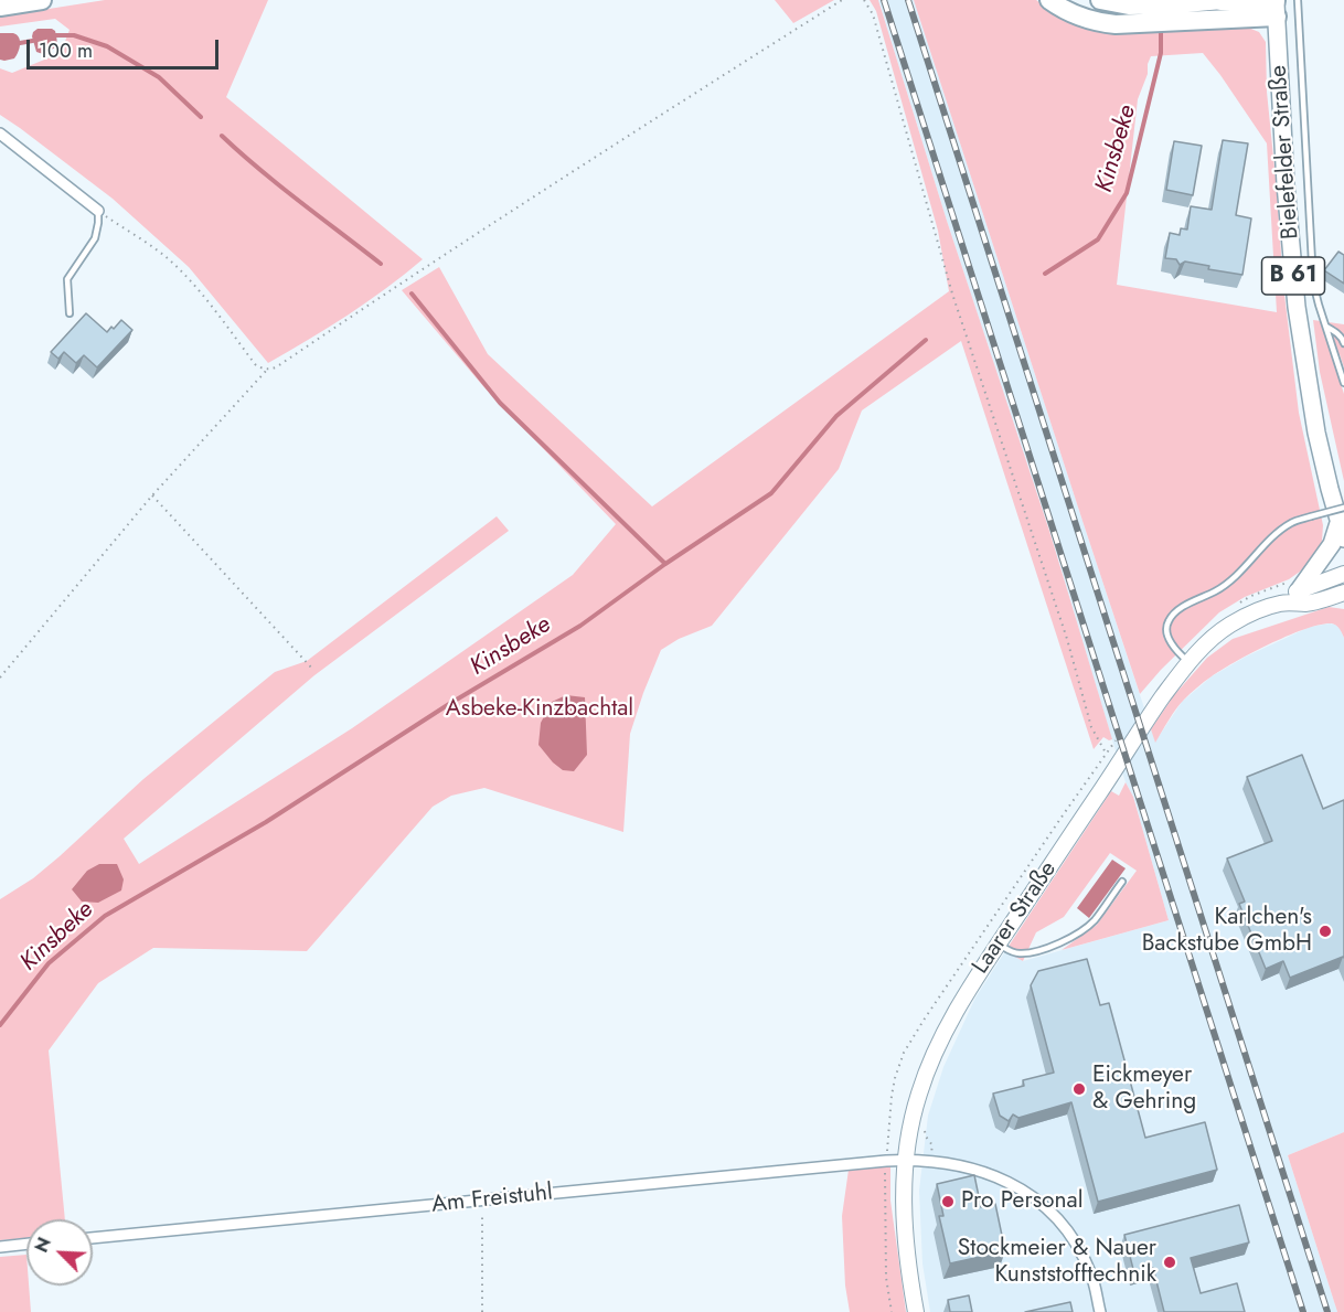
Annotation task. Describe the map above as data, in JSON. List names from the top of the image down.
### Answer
{
  "streets": {
    "main road": ["Bielefelder Straße", "B 61", "Laarer Straße"],
    "street": ["Am Freistuhl"]
  },
  "crossings": [
    ["Laarer Straße", "Am Freistuhl"]
  ],
  "water": ["Kinsbeke"],
  "parks": ["Asbeke-Kinzbachtal"],
  "places": [
    "Karlchen's Backstube GmbH",
    "Eickmeyer & Gehring",
    "Pro Personal",
    "Stockmeier & Nauer Kunststofftechnik"
  ],
  "scale_bar": "100 m",
  "north": "top left"
}
